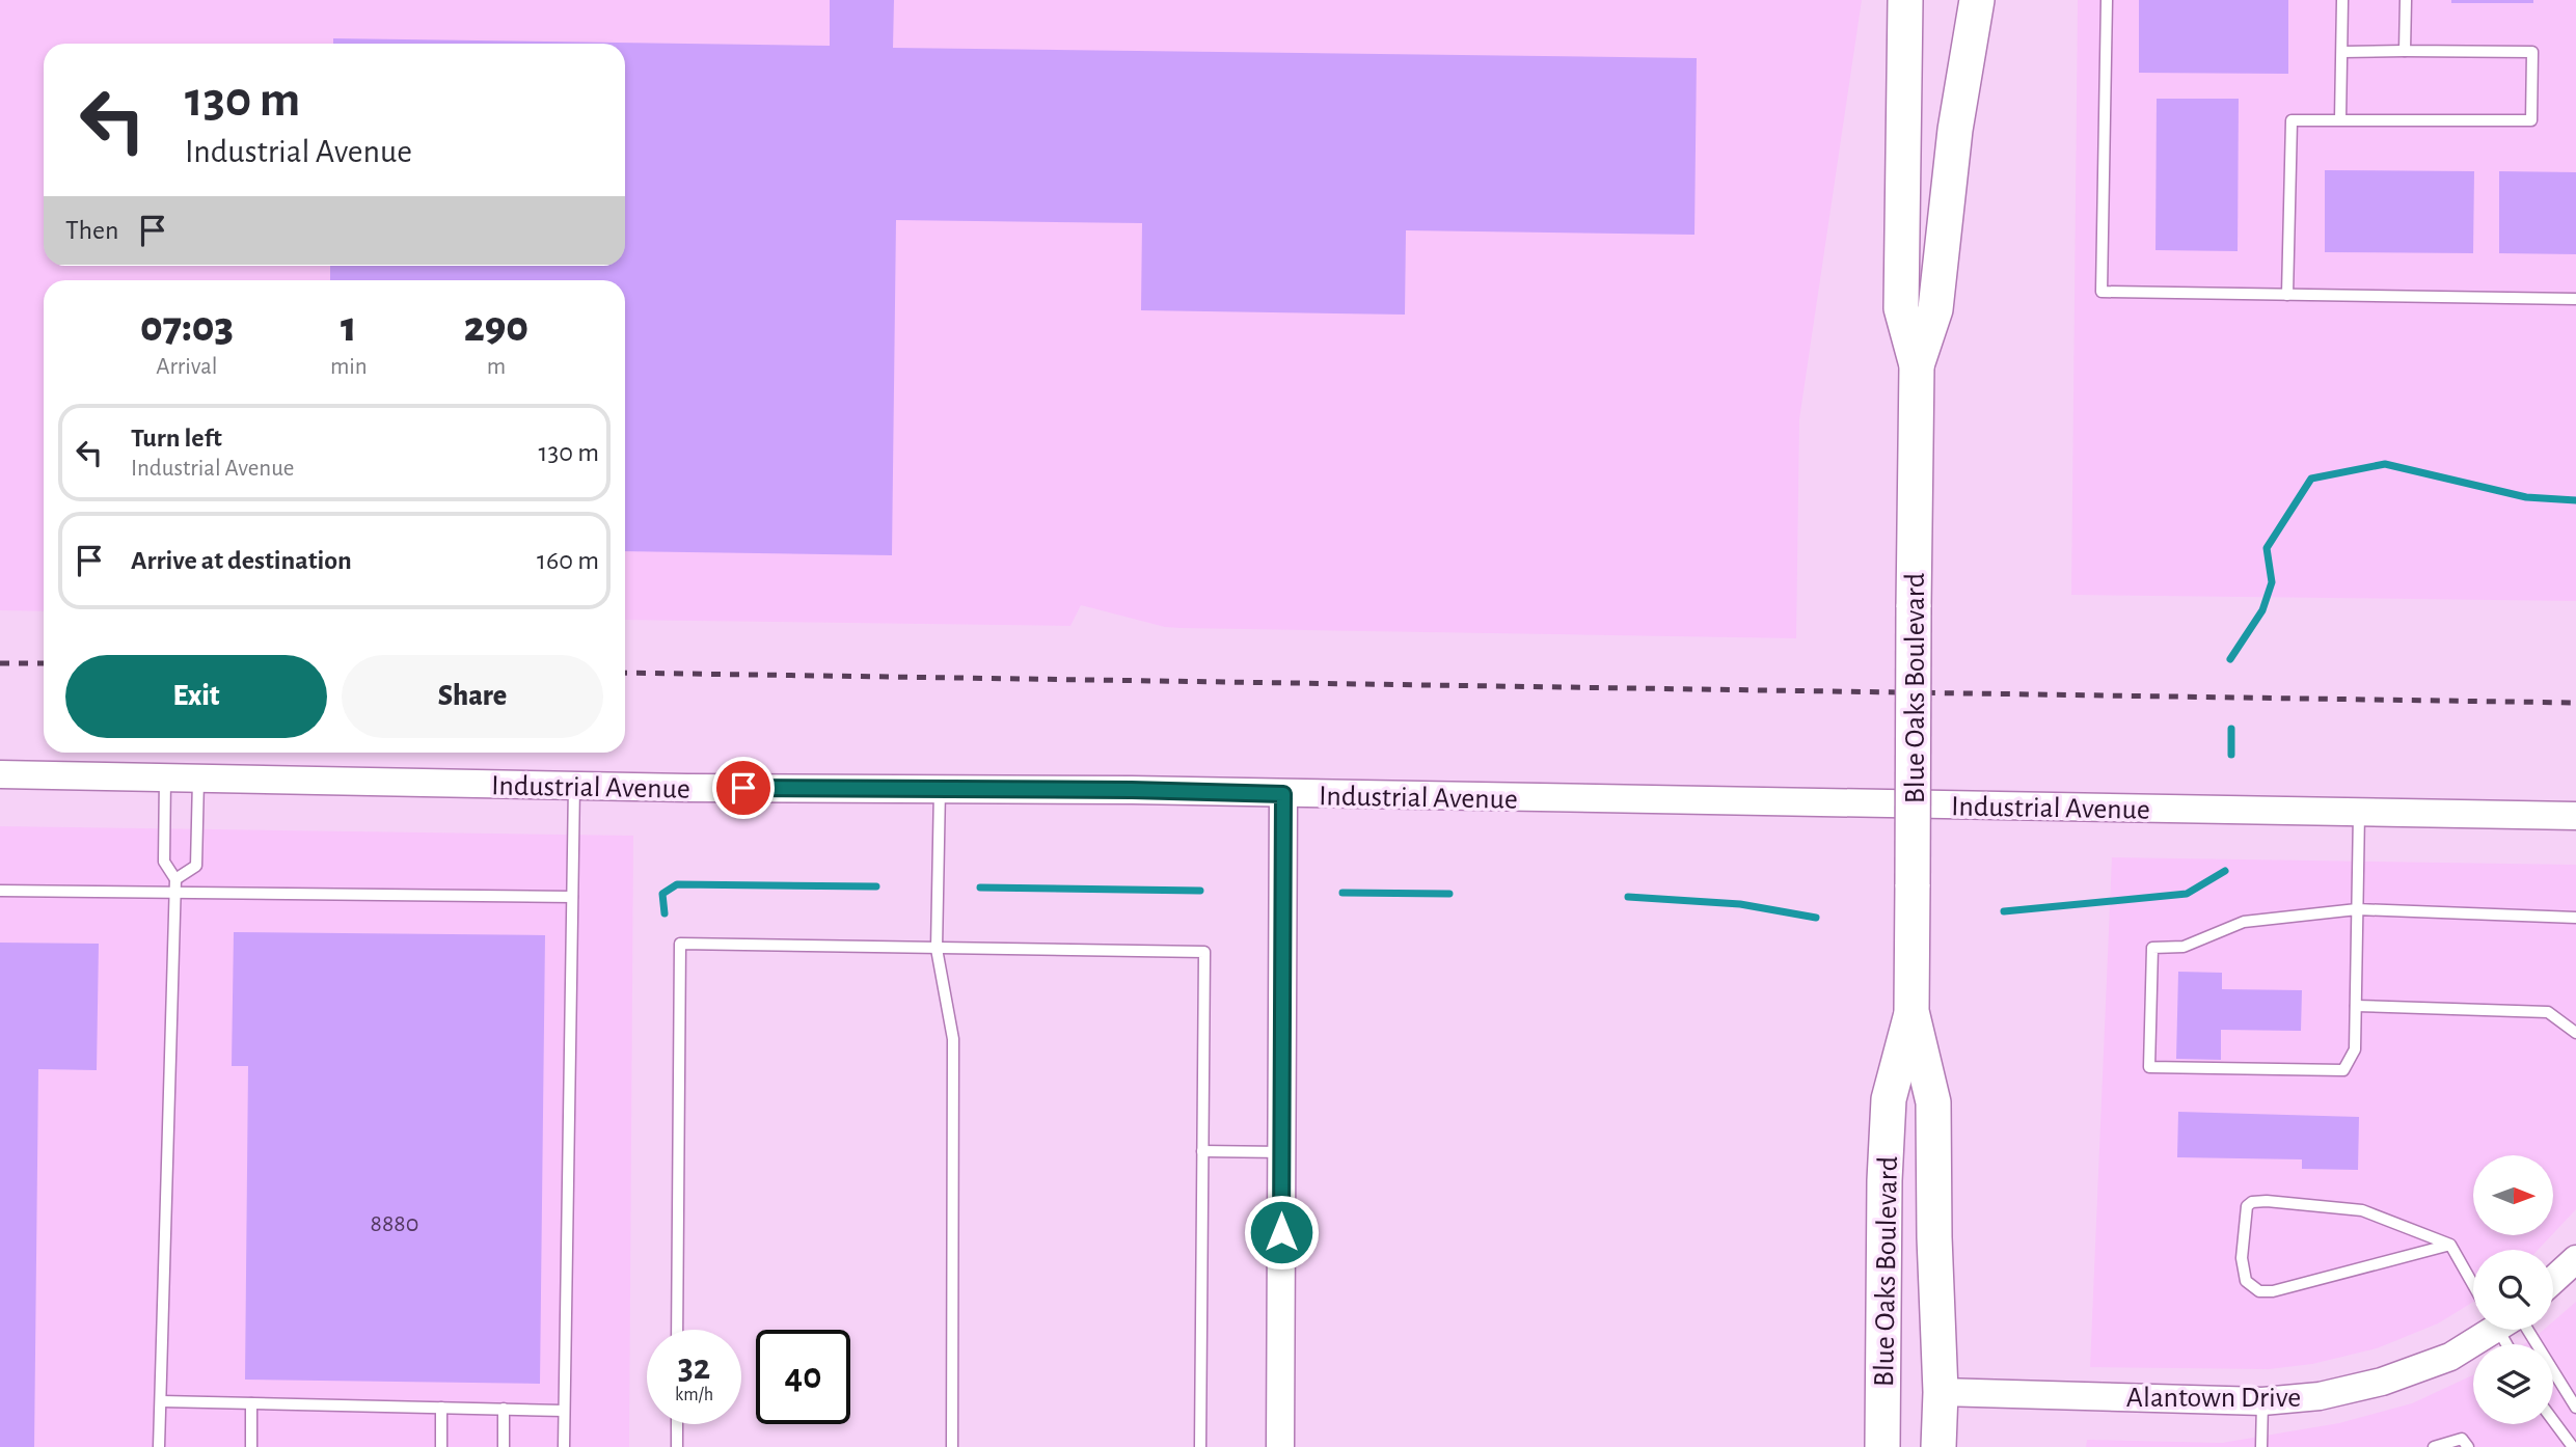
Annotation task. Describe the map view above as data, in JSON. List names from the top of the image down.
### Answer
{
  "streets": {
    "main road": ["Blue Oaks Boulevard"],
    "street": ["Industrial Avenue", "Alantown Drive"]
  },
  "crossings": [
    ["Blue Oaks Boulevard", "Alantown Drive"]
  ],
  "house_numbers": ["8880"],
  "north": "right",
  "page": {
    "turn": ["130 m", "Industrial Avenue"],
    "then": "Then",
    "eta": [
      "07:03",
      "Arrival",
      "1",
      "min",
      "290",
      "m"
    ],
    "list": [
      {
        "name": "Turn left",
        "note": "Industrial Avenue",
        "value": "130 m"
      },
      {
        "name": "Arrive at destination",
        "value": "160 m"
      }
    ],
    "buttons": ["Exit", "Share"],
    "speed": "32 km/h",
    "limit": "40"
  }
}
